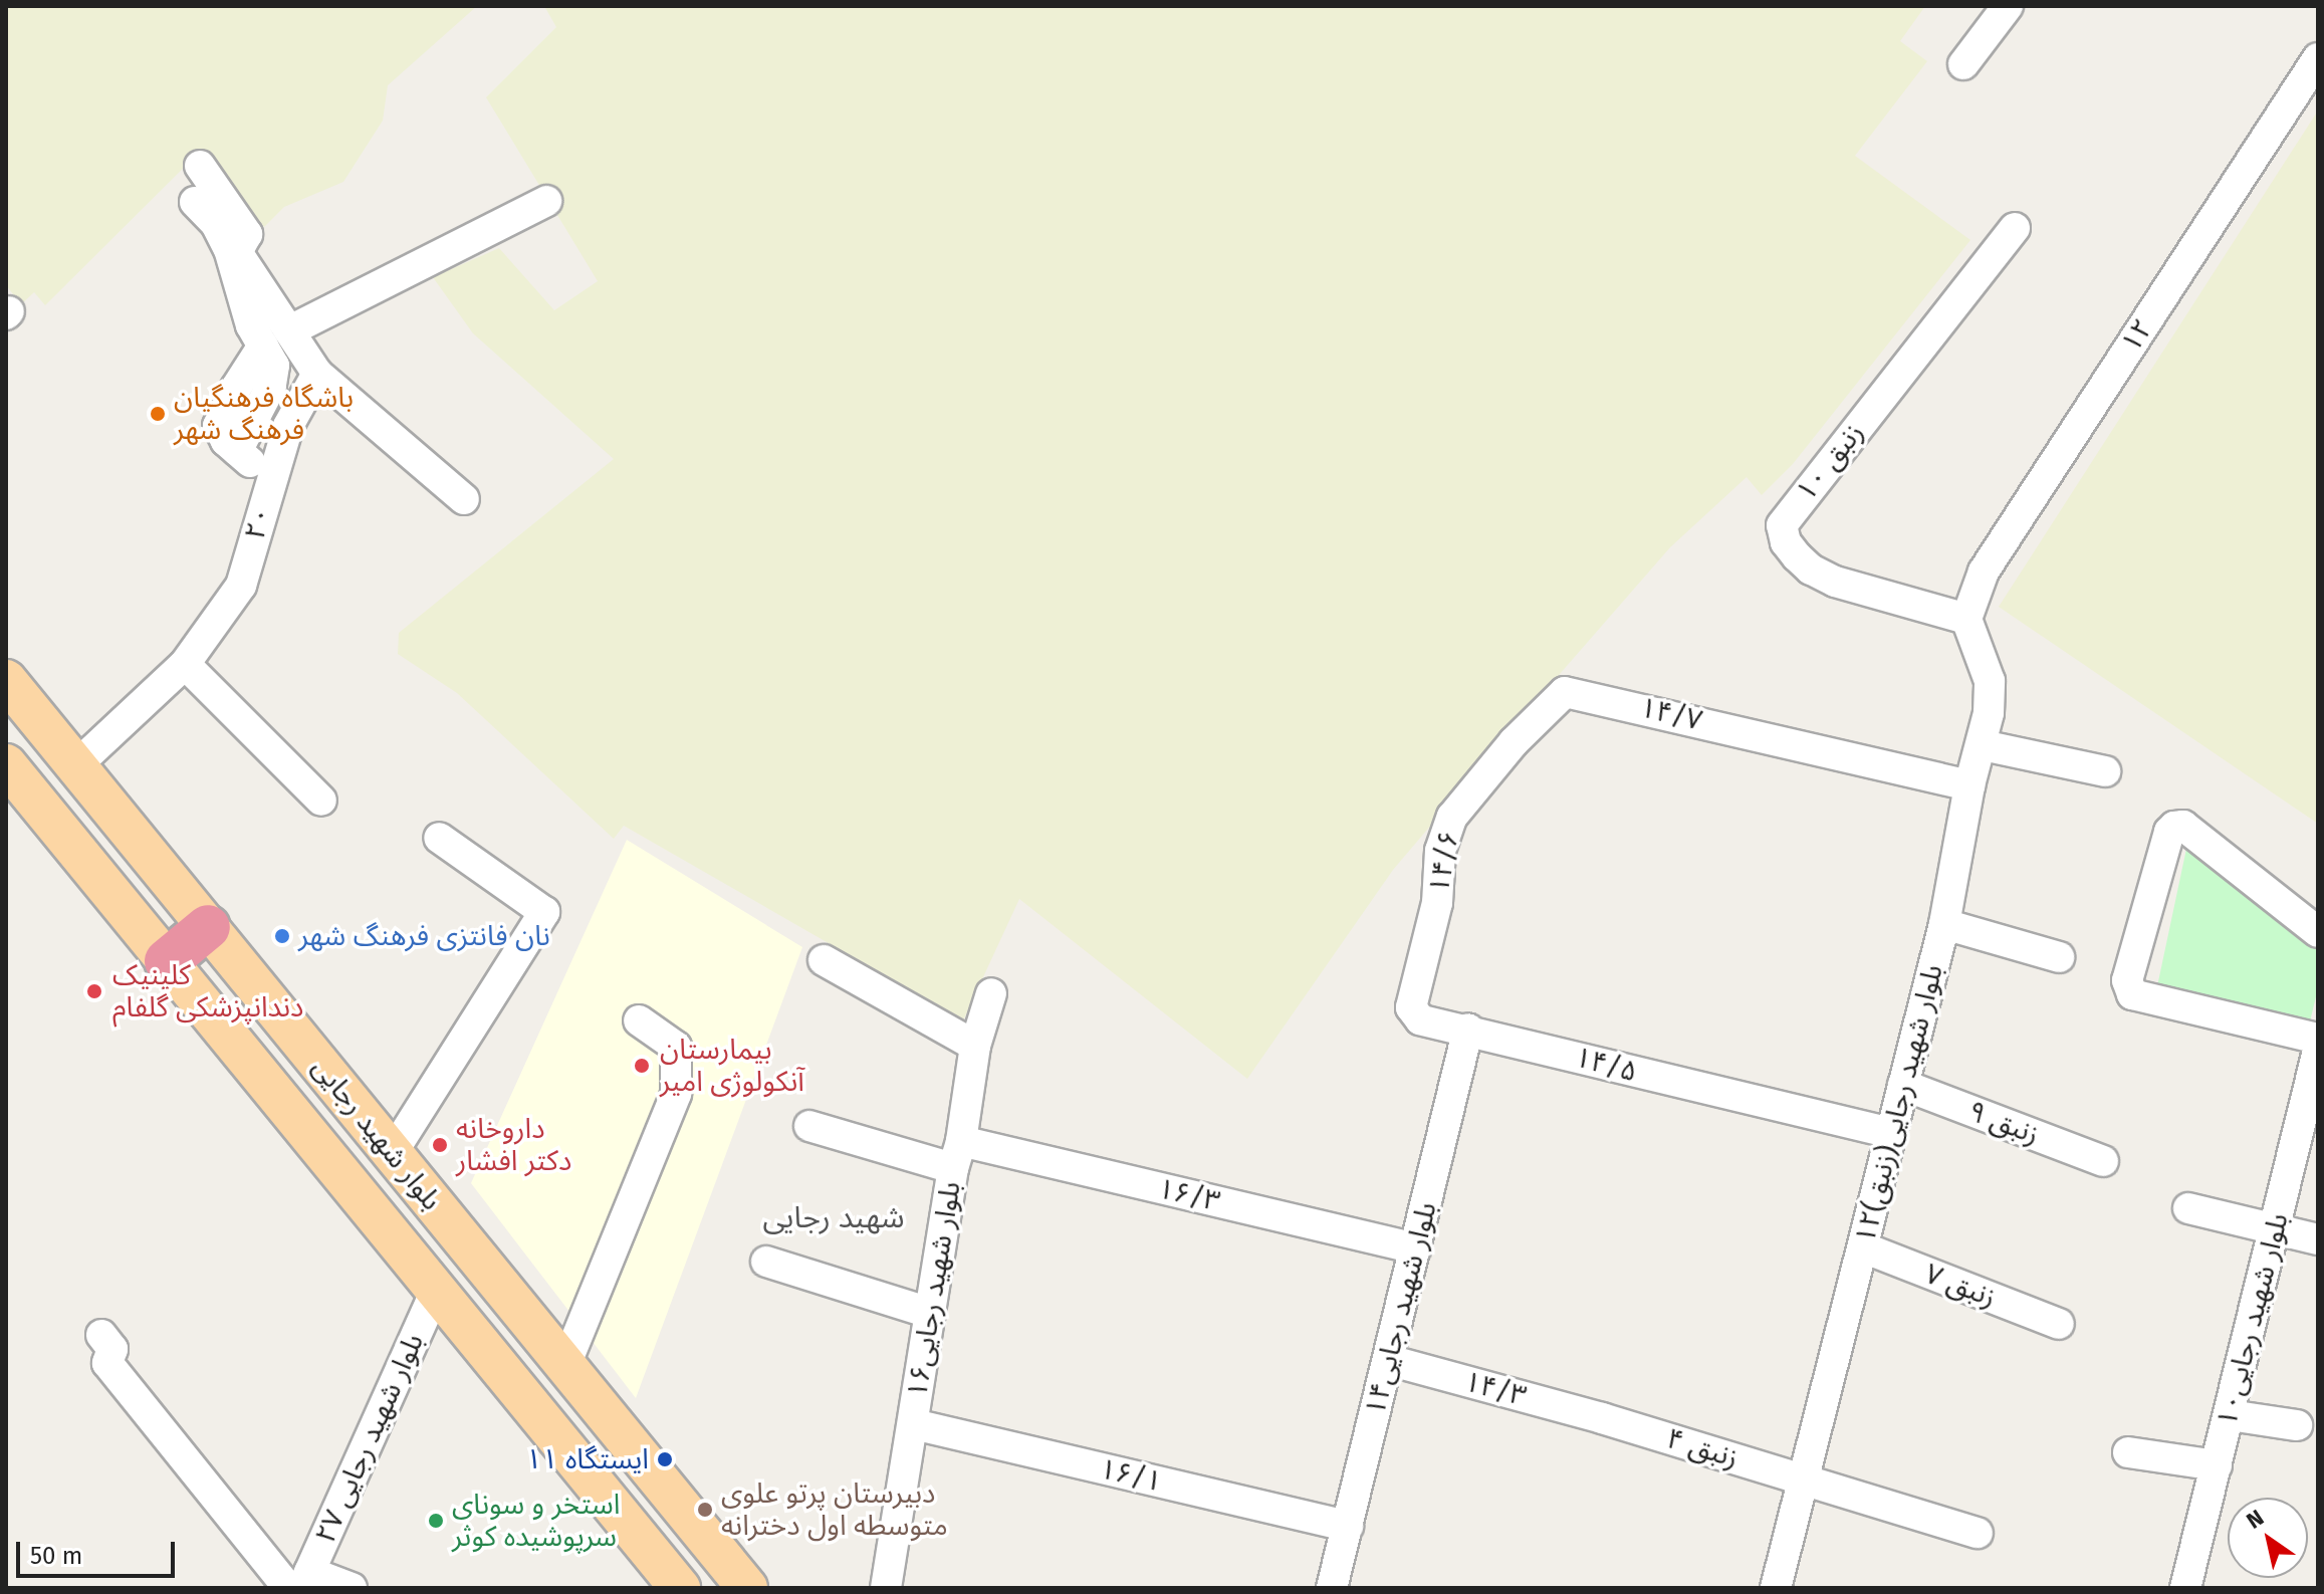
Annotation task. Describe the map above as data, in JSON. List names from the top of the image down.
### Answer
{
  "streets": {
    "main road": ["بلوار شهید رجایی"],
    "street": [
      "۱۲",
      "زنبق ۱۰",
      "۲۰",
      "۱۴/۷",
      "۱۴/۶",
      "۱۴/۵",
      "۱۲بلوار شهید رجایی(زنبق)",
      "زنبق ۹",
      "۱۶/۳",
      "زنبق ۷",
      "بلوار شهید رجایی۱۶",
      "بلوار شهید رجایی۱۴",
      "بلوار شهید رجایی۱۰",
      "۱۴/۳",
      "۲۷ بلوار شهید رجایی",
      "زنبق ۴",
      "۱۶/۱"
    ]
  },
  "crossings": [
    ["۱۲", "زنبق ۱۰"],
    ["۱۲", "۱۲بلوار شهید رجایی(زنبق)"],
    ["زنبق ۱۰", "۱۲بلوار شهید رجایی(زنبق)"],
    ["۲۰", "بلوار شهید رجایی"],
    ["۱۴/۷", "۱۴/۶"],
    ["۱۴/۷", "۱۲بلوار شهید رجایی(زنبق)"],
    ["۱۴/۶", "۱۴/۵"],
    ["۱۴/۶", "بلوار شهید رجایی۱۴"],
    ["۱۴/۵", "۱۲بلوار شهید رجایی(زنبق)"],
    ["۱۴/۵", "بلوار شهید رجایی۱۴"],
    ["۱۲بلوار شهید رجایی(زنبق)", "زنبق ۹"],
    ["۱۲بلوار شهید رجایی(زنبق)", "زنبق ۷"],
    ["۱۲بلوار شهید رجایی(زنبق)", "زنبق ۴"],
    ["بلوار شهید رجایی", "۲۷ بلوار شهید رجایی"],
    ["۱۶/۳", "بلوار شهید رجایی۱۶"],
    ["۱۶/۳", "بلوار شهید رجایی۱۴"],
    ["بلوار شهید رجایی۱۶", "۱۶/۱"],
    ["بلوار شهید رجایی۱۴", "۱۴/۳"],
    ["بلوار شهید رجایی۱۴", "۱۶/۱"],
    ["۱۴/۳", "زنبق ۴"]
  ],
  "districts": ["شهید رجایی"],
  "places": [
    "باشگاه فرهنگیان فرهنگ شهر",
    "نان فانتزی فرهنگ شهر",
    "کلینیک دندانپزشکی گلفام",
    "بیمارستان آنکولوژی امیر",
    "داروخانه دکتر افشار",
    "ایستگاه ۱۱",
    "دبیرستان پرتو علوی متوسطه اول دخترانه",
    "استخر و سونای سرپوشیده کوثر"
  ],
  "scale_bar": "50 m",
  "north": "top left"
}
